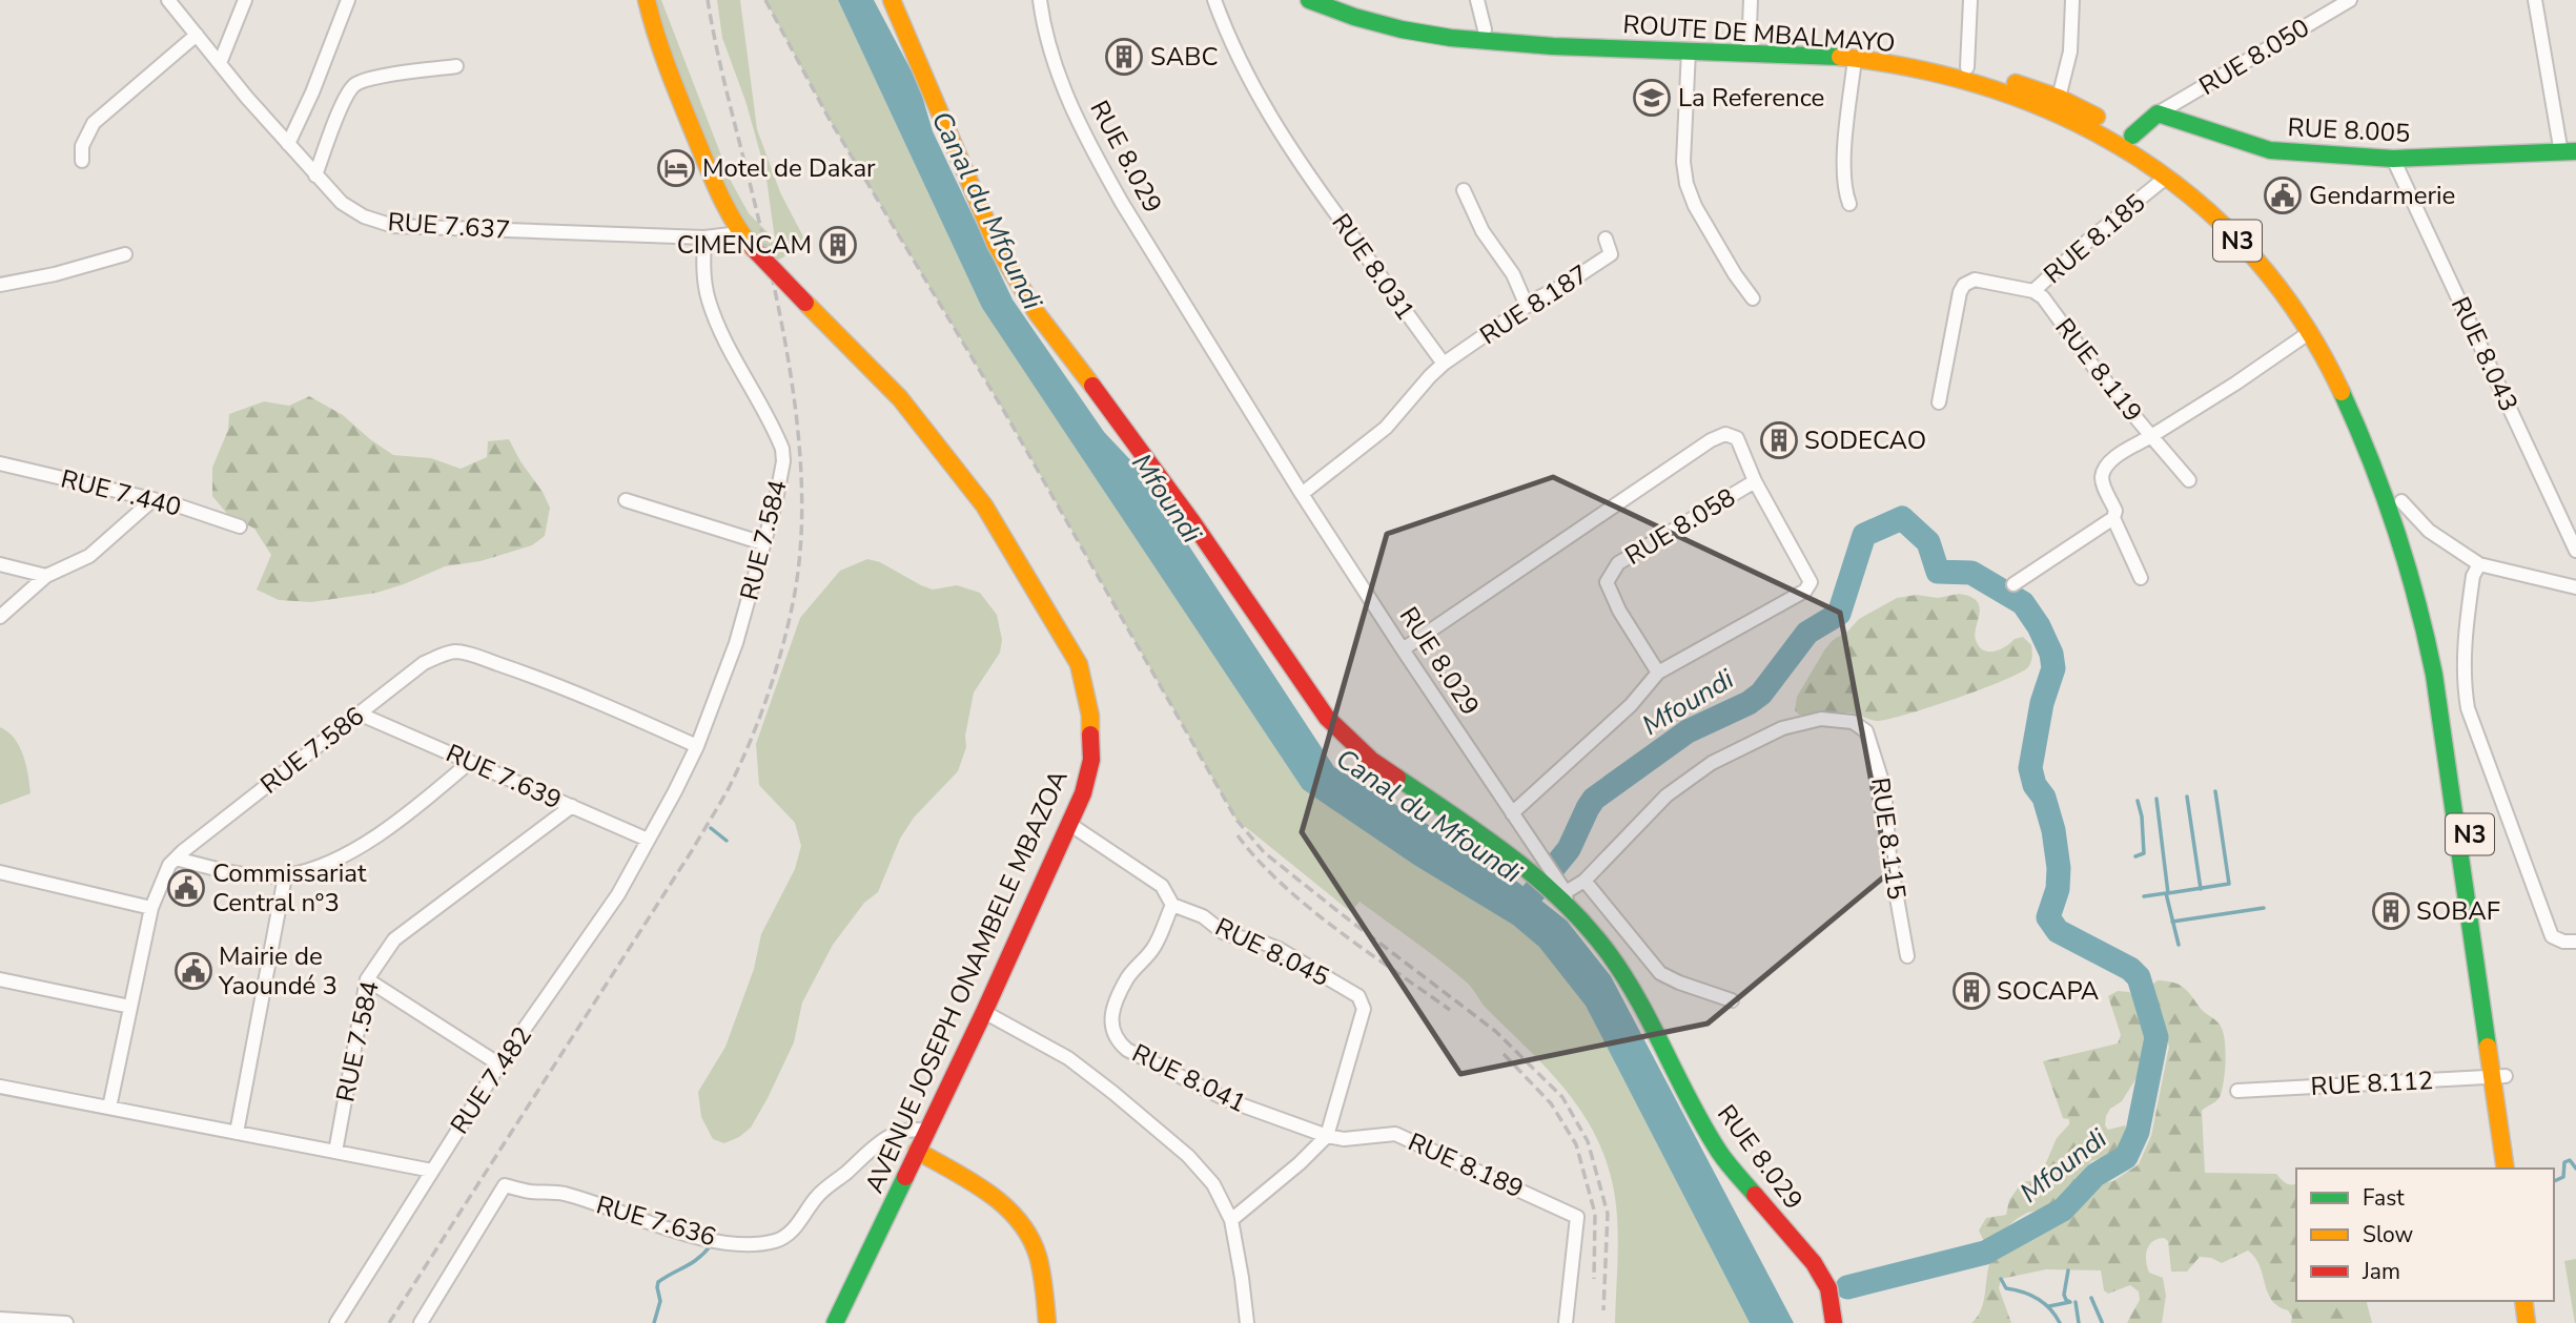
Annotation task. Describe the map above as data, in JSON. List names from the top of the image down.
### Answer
{
  "streets": {
    "main road": [
      "ROUTE DE MBALMAYO",
      "RUE 8.005",
      "RUE 8.029",
      "N3",
      "AVENUE JOSEPH ONAMBELE MBAZOA"
    ],
    "street": [
      "RUE 8.050",
      "RUE 7.637",
      "RUE 8.185",
      "RUE 8.031",
      "RUE 8.187",
      "RUE 8.043",
      "RUE 8.119",
      "RUE 7.440",
      "RUE 8.058",
      "RUE 7.584",
      "RUE 7.586",
      "RUE 7.639",
      "RUE 8.115",
      "RUE 8.045",
      "RUE 8.041",
      "RUE 7.482",
      "RUE 8.112",
      "RUE 8.189",
      "RUE 7.636"
    ]
  },
  "crossings": [
    ["ROUTE DE MBALMAYO", "RUE 8.185"],
    ["ROUTE DE MBALMAYO", "N3"],
    ["ROUTE DE MBALMAYO", "RUE 8.119"],
    ["ROUTE DE MBALMAYO", "RUE 8.112"],
    ["RUE 8.050", "RUE 8.005"],
    ["RUE 8.005", "RUE 8.043"],
    ["RUE 8.029", "RUE 8.058"],
    ["RUE 8.029", "RUE 8.115"],
    ["RUE 7.637", "RUE 7.584"],
    ["RUE 7.637", "AVENUE JOSEPH ONAMBELE MBAZOA"],
    ["RUE 8.185", "RUE 8.119"],
    ["N3", "RUE 8.112"],
    ["RUE 8.031", "RUE 8.187"],
    ["RUE 7.584", "RUE 7.586"],
    ["RUE 7.584", "RUE 7.639"],
    ["RUE 7.584", "RUE 7.482"],
    ["RUE 7.586", "RUE 7.639"],
    ["RUE 7.639", "RUE 7.482"],
    ["RUE 8.045", "RUE 8.041"],
    ["RUE 8.045", "RUE 8.189"],
    ["AVENUE JOSEPH ONAMBELE MBAZOA", "RUE 7.636"],
    ["RUE 8.041", "RUE 8.189"]
  ],
  "water": ["Canal du Mfoundi", "Mfoundi"],
  "places": {
    "building": [
      "SABC",
      "CIMENCAM",
      "SODECAO",
      "SOBAF",
      "SOCAPA"
    ],
    "school or university": ["La Reference"],
    "hotel": ["Motel de Dakar"],
    "public building": ["Gendarmerie", "Commissariat Central n°3", "Mairie de Yaoundé 3"]
  },
  "legend": ["Fast", "Slow", "Jam"]
}
